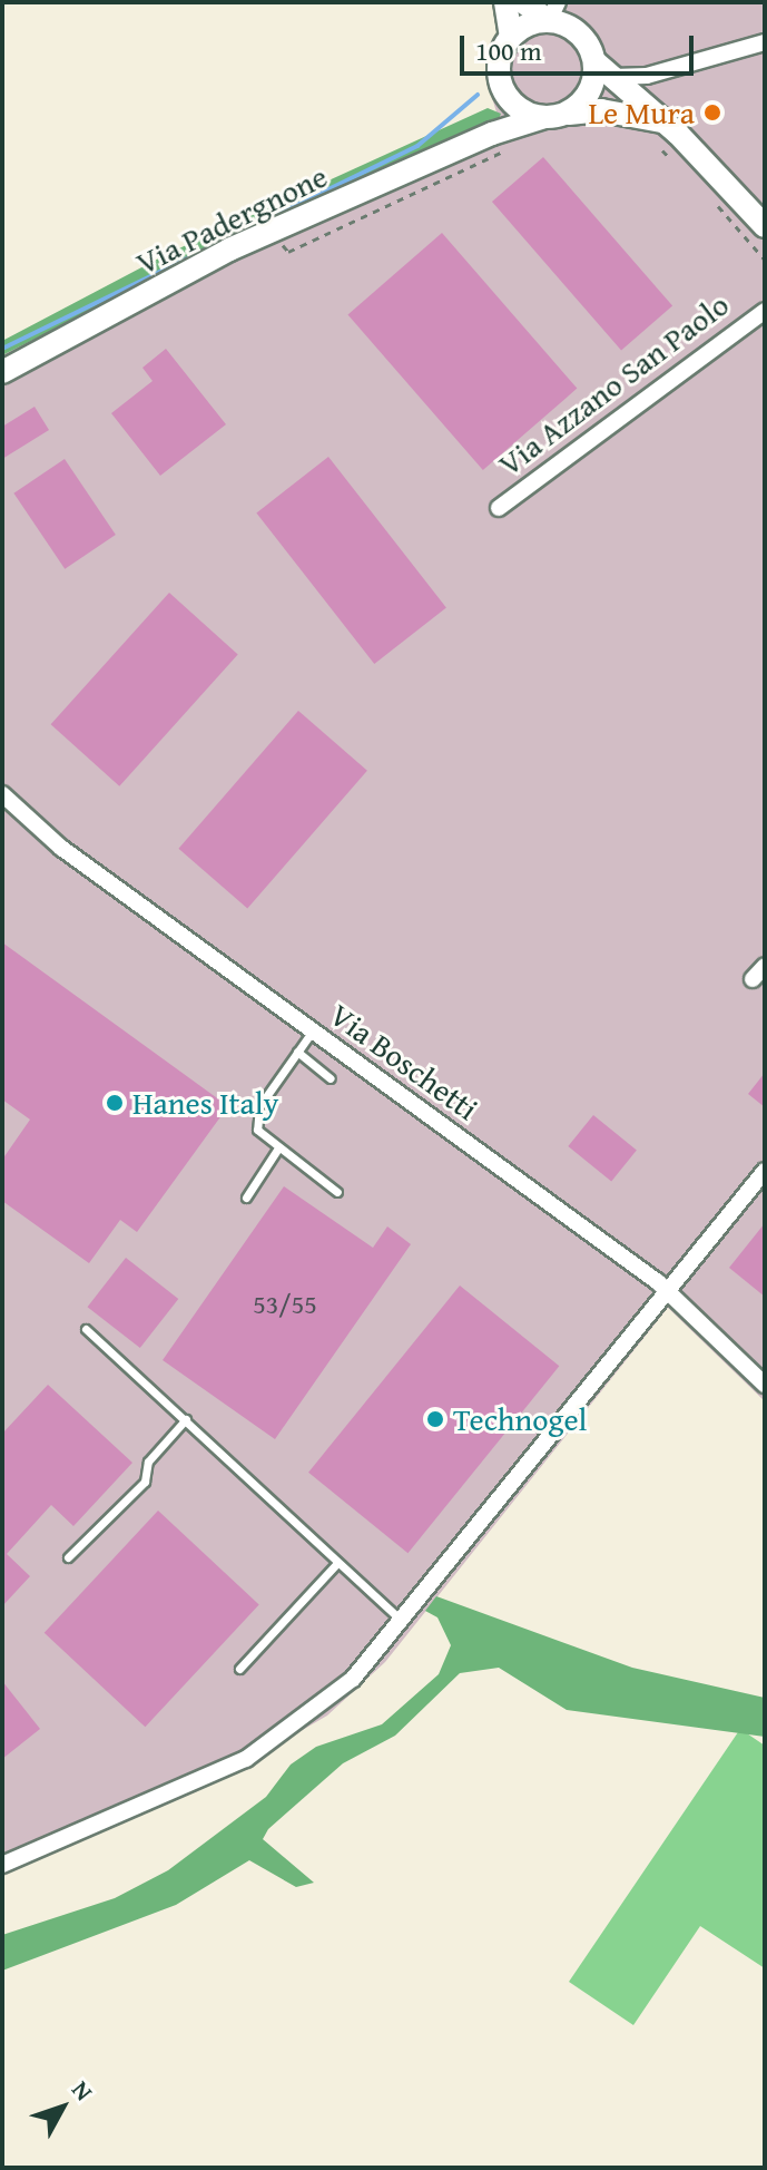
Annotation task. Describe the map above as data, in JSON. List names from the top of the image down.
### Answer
{
  "streets": {
    "street": ["Via Padergnone", "Via Azzano San Paolo", "Via Boschetti"]
  },
  "places": ["Le Mura", "Hanes Italy", "Technogel"],
  "house_numbers": ["53/55"],
  "scale_bar": "100 m",
  "north": "top right"
}
